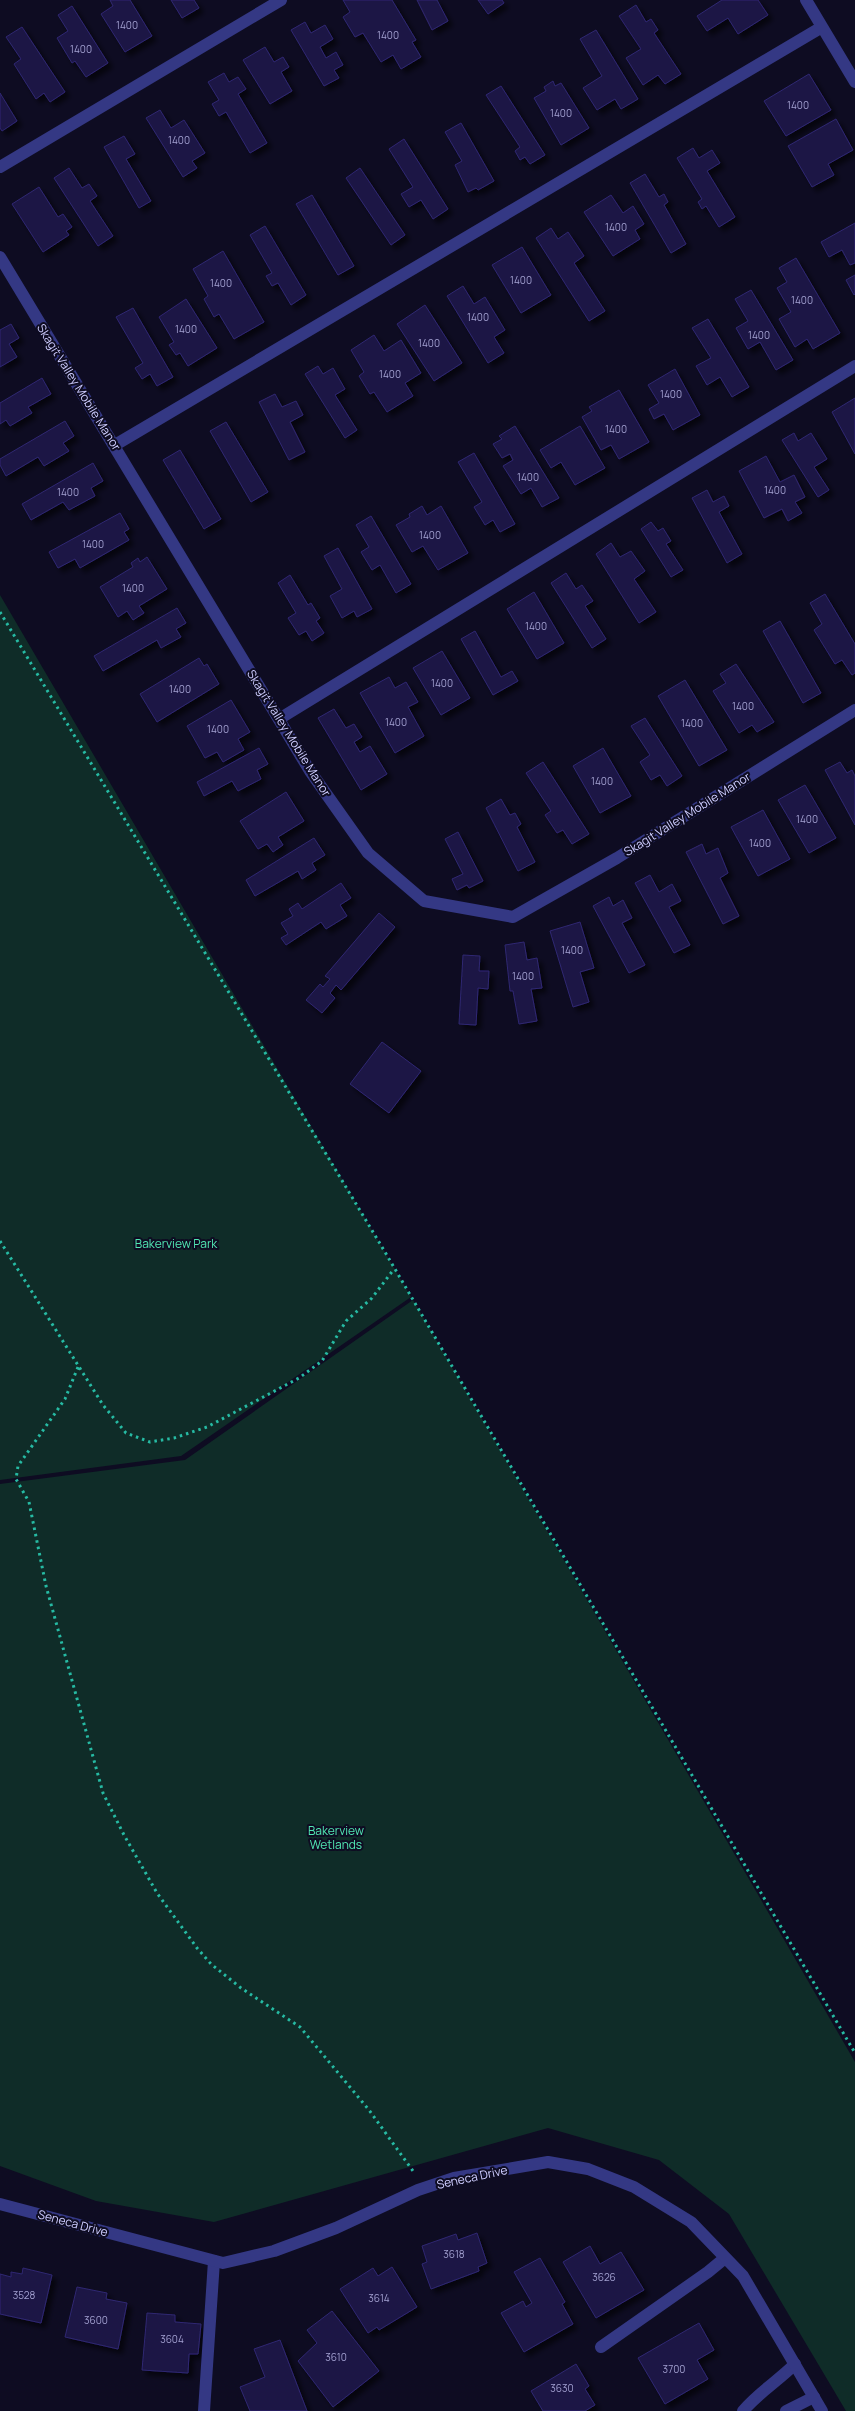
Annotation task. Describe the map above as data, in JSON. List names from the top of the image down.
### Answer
{
  "streets": {
    "street": ["Skagit Valley Mobile Manor", "Seneca Drive"]
  },
  "parks": ["Bakerview Park", "Bakerview Wetlands"],
  "house_numbers": [
    "1400",
    "1400",
    "1400",
    "1400",
    "1400",
    "1400",
    "1400",
    "1400",
    "1400",
    "1400",
    "1400",
    "1400",
    "1400",
    "1400",
    "1400",
    "1400",
    "1400",
    "1400",
    "1400",
    "1400",
    "1400",
    "1400",
    "1400",
    "1400",
    "1400",
    "1400",
    "1400",
    "1400",
    "1400",
    "1400",
    "1400",
    "1400",
    "1400",
    "1400",
    "1400",
    "3618",
    "3626",
    "3528",
    "3614",
    "3600",
    "3604",
    "3610",
    "3700",
    "3630"
  ]
}
